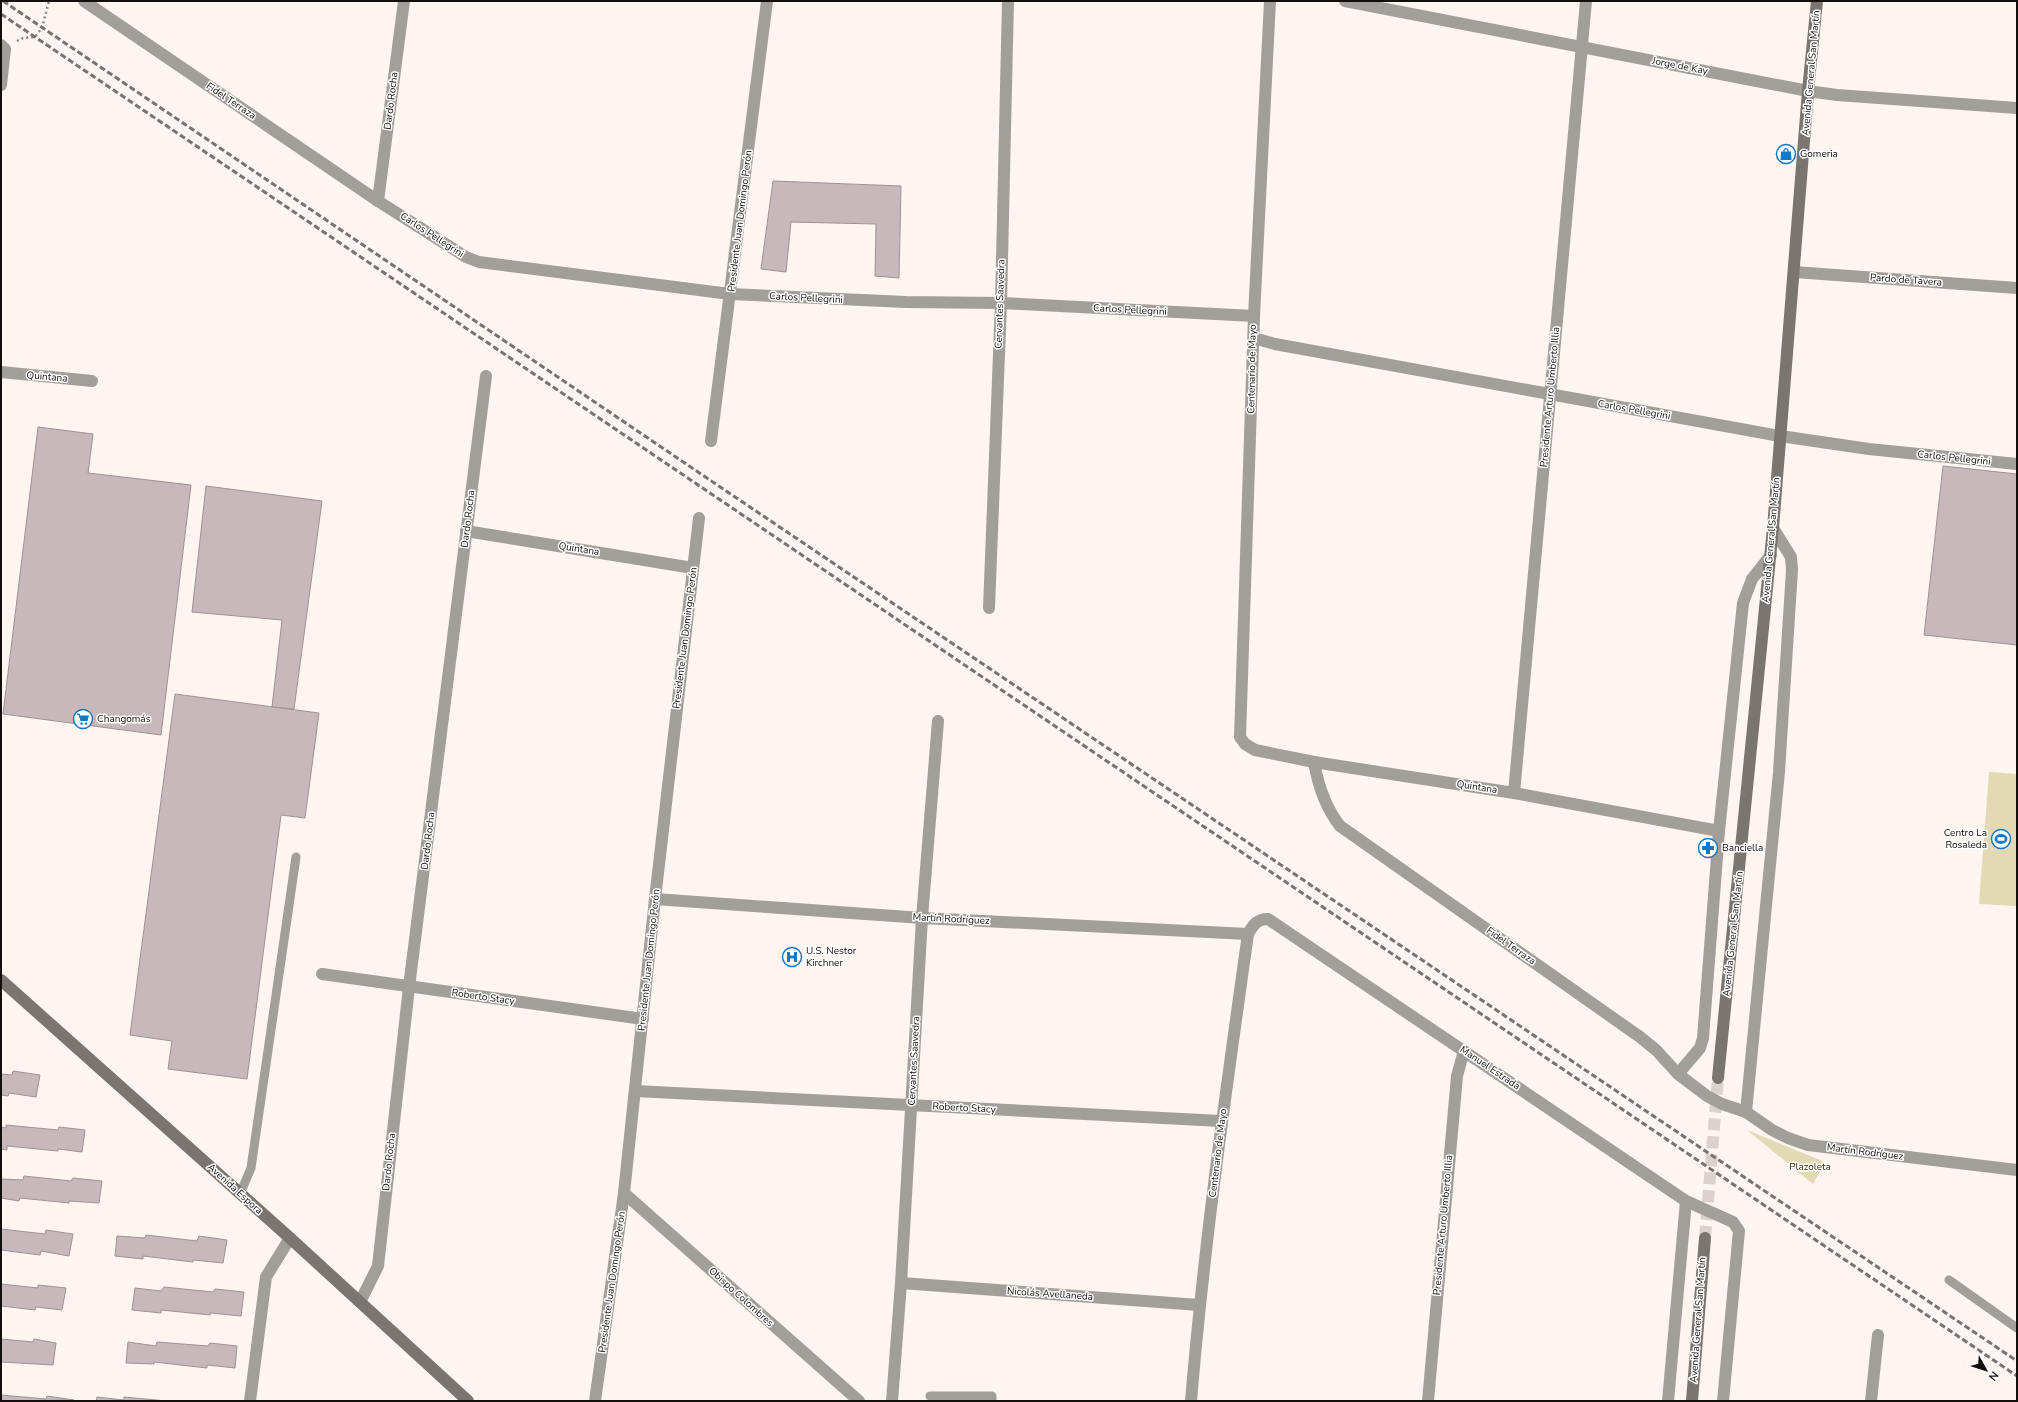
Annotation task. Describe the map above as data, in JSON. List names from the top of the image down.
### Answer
{
  "streets": {
    "main road": ["Avenida General San Martín", "Avenida Espora"],
    "street": [
      "Jorge de Kay",
      "Fidel Terraza",
      "Dardo Rocha",
      "Presidente Juan Domingo Perón",
      "Carlos Pellegrini",
      "Pardo de Tavera",
      "Cervantes Saavedra",
      "Centenario de Mayo",
      "Quintana",
      "Presidente Arturo Umberto Illia",
      "Martín Rodríguez",
      "Roberto Stacy",
      "Manuel Estrada",
      "Nicolás Avellaneda",
      "Obispo Colombres"
    ]
  },
  "crossings": [
    ["Jorge de Kay", "Avenida General San Martín"],
    ["Jorge de Kay", "Presidente Arturo Umberto Illia"],
    ["Avenida General San Martín", "Carlos Pellegrini"],
    ["Avenida General San Martín", "Pardo de Tavera"],
    ["Fidel Terraza", "Dardo Rocha"],
    ["Fidel Terraza", "Carlos Pellegrini"],
    ["Fidel Terraza", "Quintana"],
    ["Fidel Terraza", "Martín Rodríguez"],
    ["Dardo Rocha", "Carlos Pellegrini"],
    ["Dardo Rocha", "Quintana"],
    ["Dardo Rocha", "Roberto Stacy"],
    ["Dardo Rocha", "Avenida Espora"],
    ["Presidente Juan Domingo Perón", "Carlos Pellegrini"],
    ["Presidente Juan Domingo Perón", "Quintana"],
    ["Presidente Juan Domingo Perón", "Martín Rodríguez"],
    ["Presidente Juan Domingo Perón", "Roberto Stacy"],
    ["Presidente Juan Domingo Perón", "Obispo Colombres"],
    ["Carlos Pellegrini", "Cervantes Saavedra"],
    ["Carlos Pellegrini", "Centenario de Mayo"],
    ["Carlos Pellegrini", "Presidente Arturo Umberto Illia"],
    ["Cervantes Saavedra", "Martín Rodríguez"],
    ["Cervantes Saavedra", "Roberto Stacy"],
    ["Cervantes Saavedra", "Nicolás Avellaneda"],
    ["Centenario de Mayo", "Quintana"],
    ["Centenario de Mayo", "Martín Rodríguez"],
    ["Centenario de Mayo", "Roberto Stacy"],
    ["Centenario de Mayo", "Manuel Estrada"],
    ["Centenario de Mayo", "Nicolás Avellaneda"],
    ["Quintana", "Presidente Arturo Umberto Illia"],
    ["Presidente Arturo Umberto Illia", "Manuel Estrada"],
    ["Martín Rodríguez", "Manuel Estrada"]
  ],
  "parks": ["Plazoleta"],
  "places": {
    "shop": ["Gomeria"],
    "supermarket": ["Changomás"],
    "sports": ["Centro La Rosaleda"],
    "pharmacy": ["Banciella"],
    "hospital": ["U.S. Nestor Kirchner"]
  },
  "north": "bottom right"
}
